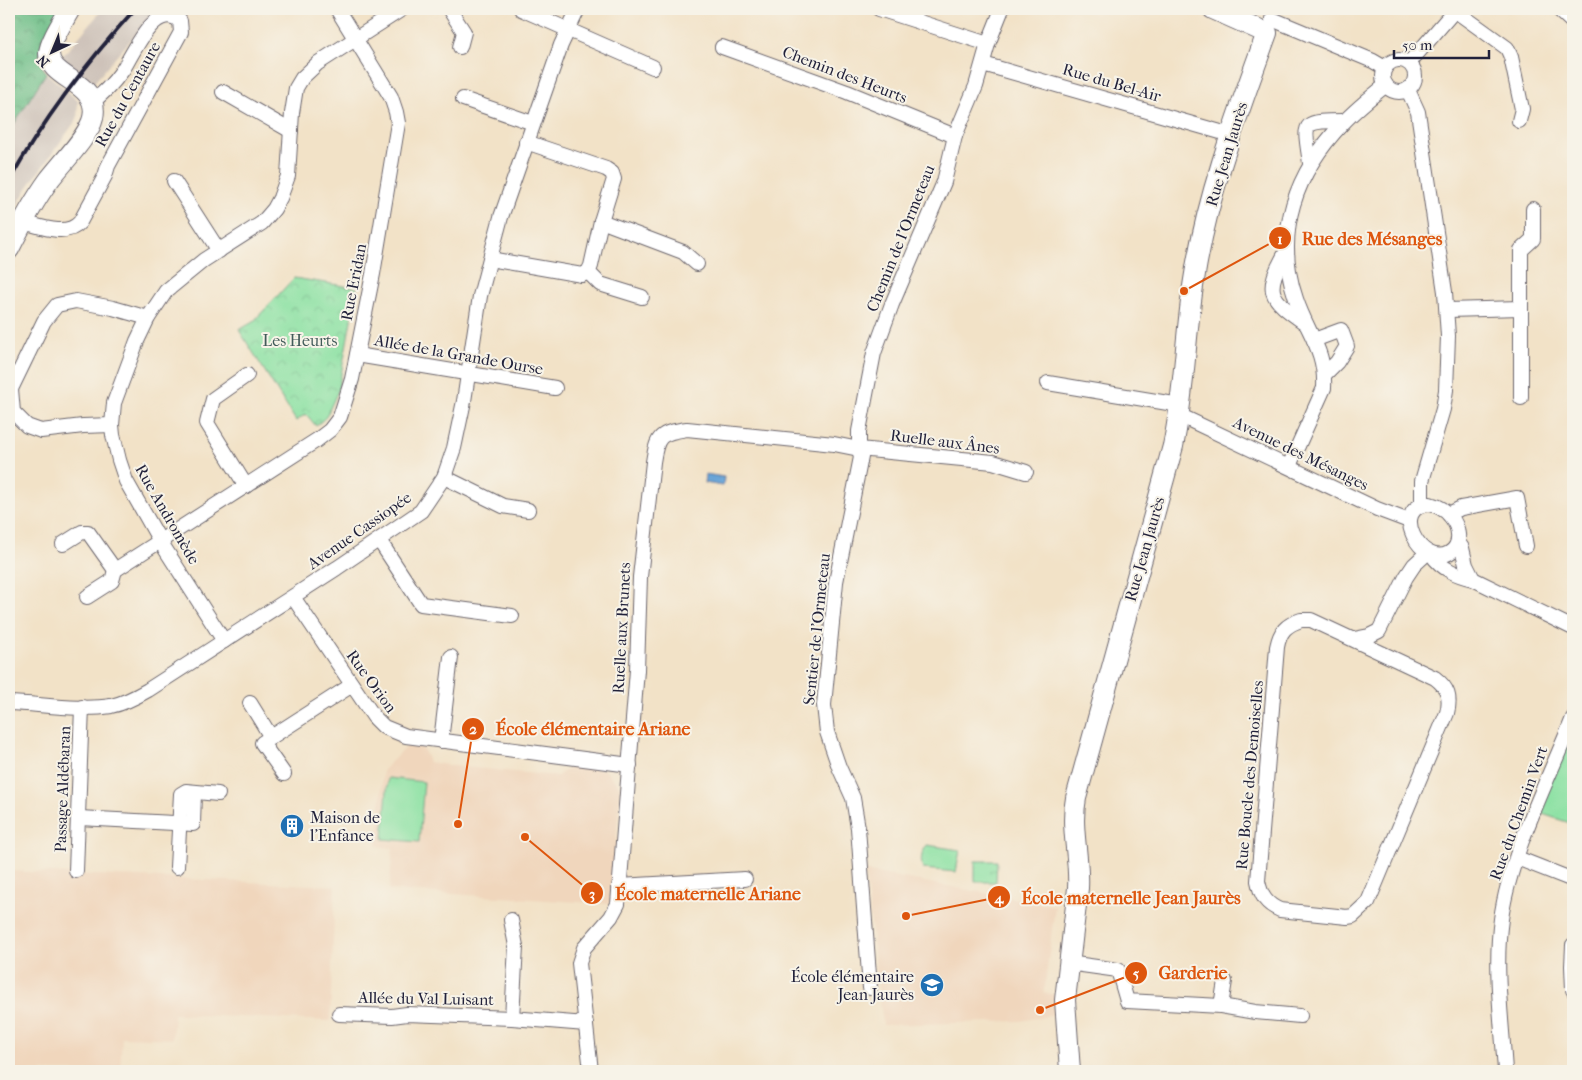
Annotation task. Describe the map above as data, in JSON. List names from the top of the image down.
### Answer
{
  "streets": {
    "street": [
      "Chemin des Heurts",
      "Rue du Bel-Air",
      "Rue du Centaure",
      "Rue Jean Jaurès",
      "Chemin de l'Ormeteau",
      "Rue Eridan",
      "Allée de la Grande Ourse",
      "Ruelle aux Ânes",
      "Avenue des Mésanges",
      "Rue Andromède",
      "Avenue Cassiopée",
      "Ruelle aux Brunets",
      "Sentier de l'Ormeteau",
      "Rue Orion",
      "Rue Boucle des Demoiselles",
      "Passage Aldébaran",
      "Rue du Chemin Vert",
      "Allée du Val Luisant"
    ]
  },
  "crossings": [
    ["Chemin des Heurts", "Chemin de l'Ormeteau"],
    ["Rue du Bel-Air", "Rue Jean Jaurès"],
    ["Rue du Bel-Air", "Chemin de l'Ormeteau"],
    ["Rue Jean Jaurès", "Avenue des Mésanges"],
    ["Chemin de l'Ormeteau", "Ruelle aux Ânes"],
    ["Chemin de l'Ormeteau", "Ruelle aux Brunets"],
    ["Chemin de l'Ormeteau", "Sentier de l'Ormeteau"],
    ["Rue Eridan", "Allée de la Grande Ourse"],
    ["Rue Eridan", "Rue Andromède"],
    ["Allée de la Grande Ourse", "Avenue Cassiopée"],
    ["Ruelle aux Ânes", "Ruelle aux Brunets"],
    ["Ruelle aux Ânes", "Sentier de l'Ormeteau"],
    ["Rue Andromède", "Avenue Cassiopée"],
    ["Avenue Cassiopée", "Rue Orion"],
    ["Avenue Cassiopée", "Passage Aldébaran"],
    ["Ruelle aux Brunets", "Sentier de l'Ormeteau"],
    ["Ruelle aux Brunets", "Rue Orion"],
    ["Ruelle aux Brunets", "Allée du Val Luisant"]
  ],
  "parks": ["Les Heurts"],
  "places": {
    "other": [
      "Rue des Mésanges",
      "École élémentaire Ariane",
      "École maternelle Ariane",
      "École maternelle Jean Jaurès",
      "Garderie"
    ],
    "building": ["Maison de l'Enfance"],
    "school or university": ["École élémentaire Jean Jaurès"]
  },
  "scale_bar": "50 m",
  "north": "bottom left"
}
